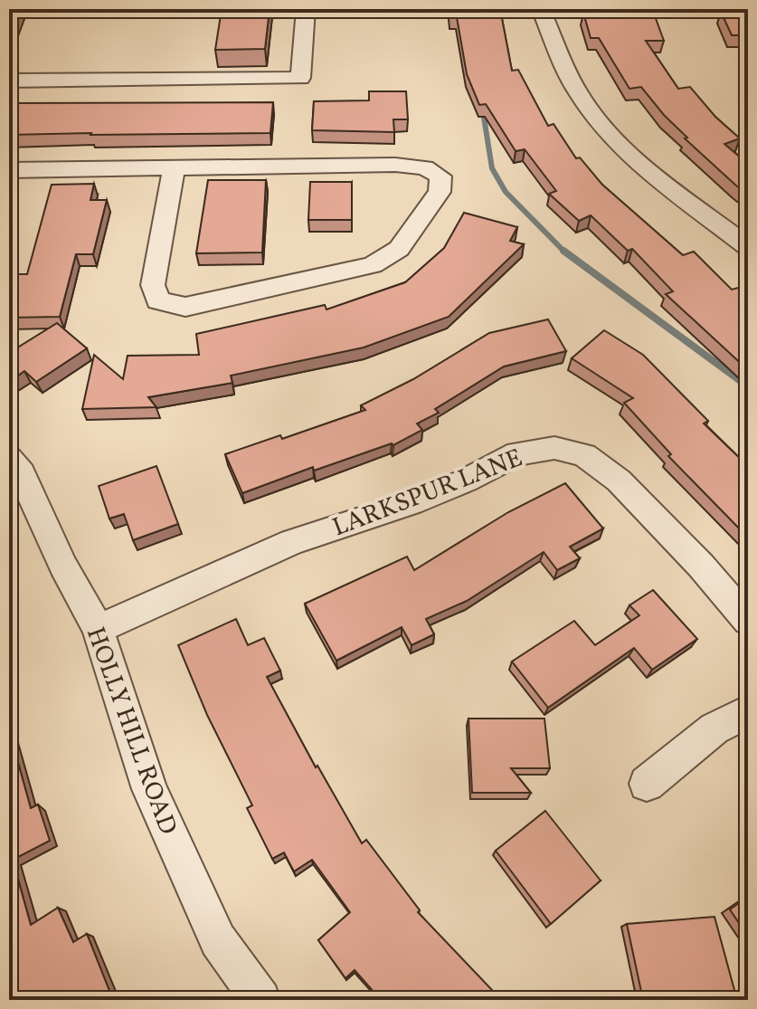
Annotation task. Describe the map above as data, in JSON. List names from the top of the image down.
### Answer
{
  "streets": {
    "street": ["LARKSPUR LANE", "HOLLY HILL ROAD"]
  },
  "crossings": [
    ["LARKSPUR LANE", "HOLLY HILL ROAD"]
  ]
}
